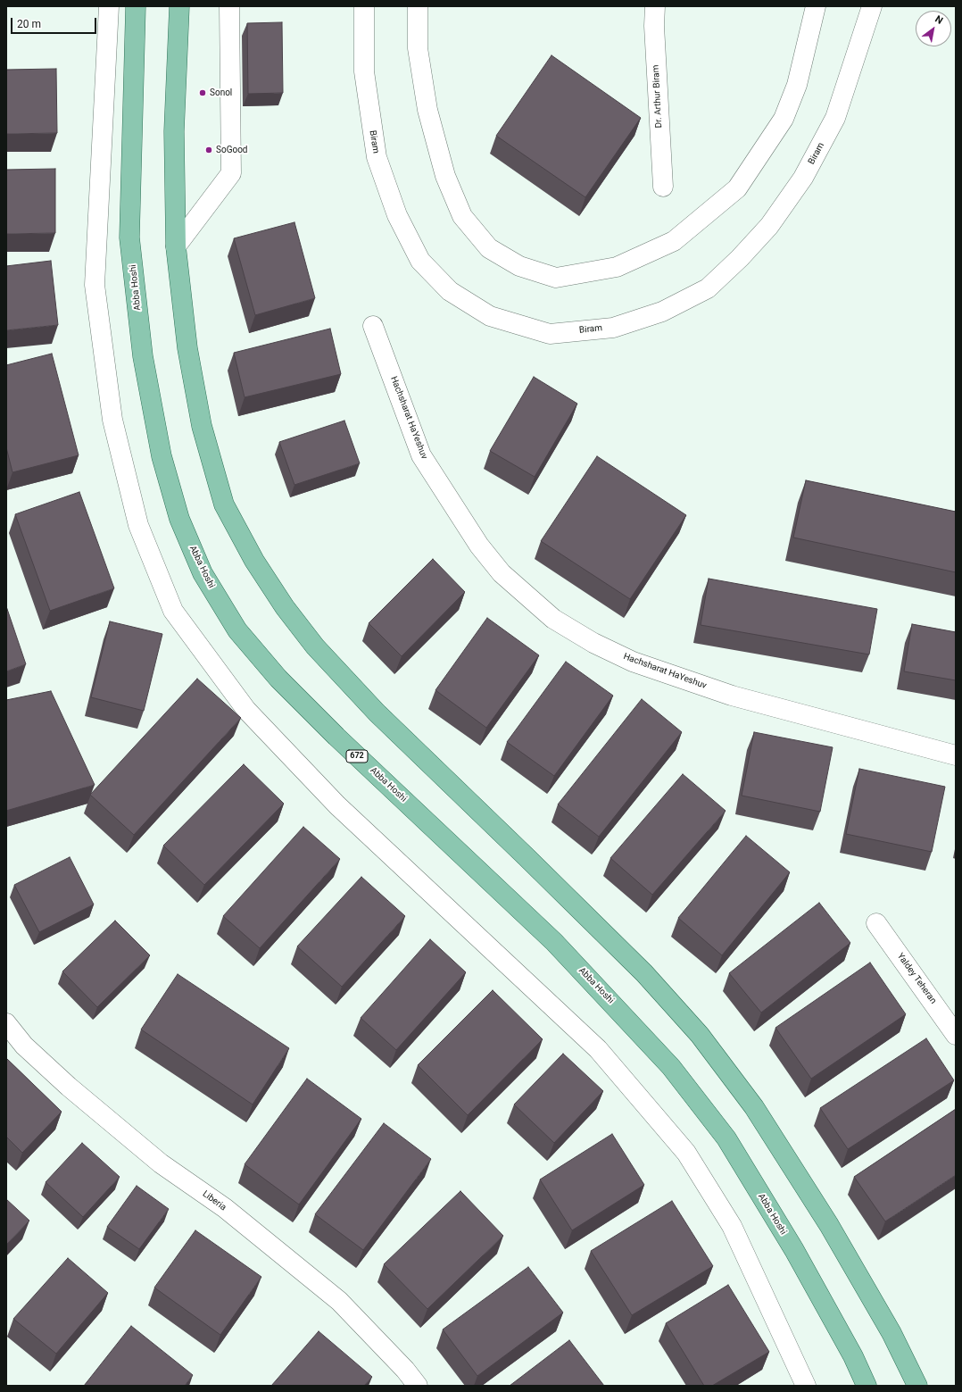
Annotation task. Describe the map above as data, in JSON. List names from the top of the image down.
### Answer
{
  "streets": {
    "main road": ["Abba Hoshi", "672"],
    "street": [
      "Dr. Arthur Biram",
      "Biram",
      "Hachsharat HaYeshuv",
      "Yaldey Teheran",
      "Liberia"
    ]
  },
  "places": ["Sonol", "SoGood"],
  "scale_bar": "20 m",
  "north": "top right"
}
